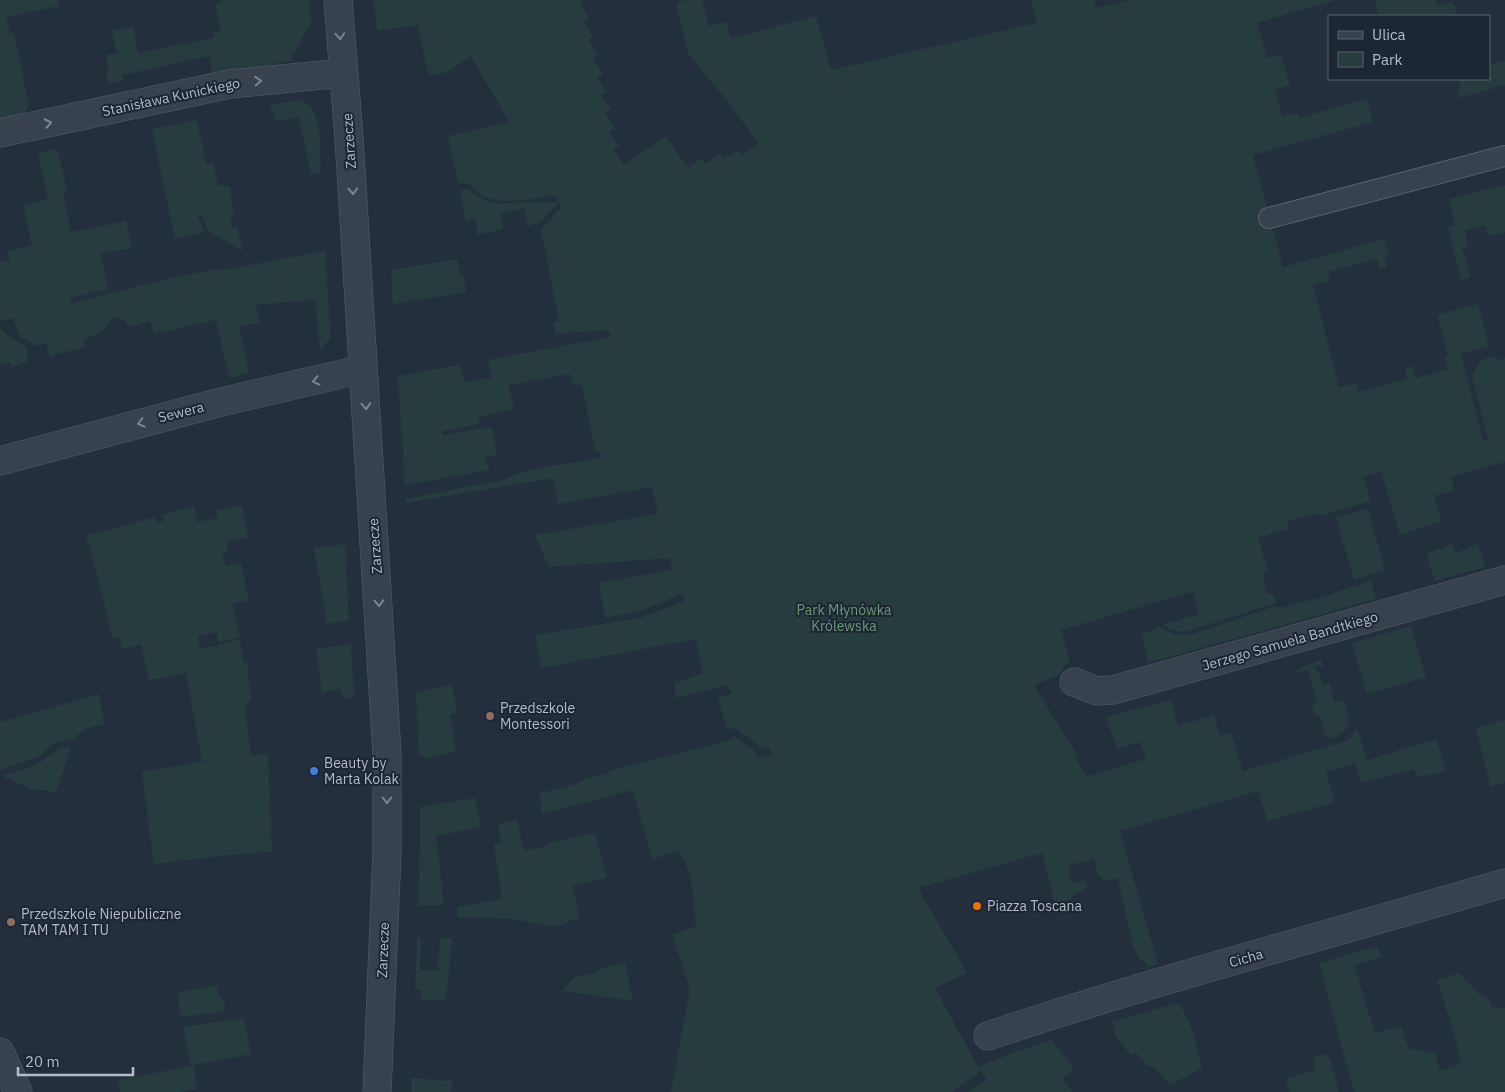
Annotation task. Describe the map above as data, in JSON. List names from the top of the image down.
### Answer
{
  "streets": {
    "street": [
      "Stanisława Kunickiego",
      "Zarzecze",
      "Sewera",
      "Jerzego Samuela Bandtkiego",
      "Cicha"
    ]
  },
  "crossings": [
    ["Stanisława Kunickiego", "Zarzecze"],
    ["Zarzecze", "Sewera"]
  ],
  "one_way": ["Stanisława Kunickiego", "Zarzecze", "Sewera"],
  "parks": ["Park Młynówka Królewska"],
  "places": [
    "Przedszkole Montessori",
    "Beauty by Marta Kolak",
    "Piazza Toscana",
    "Przedszkole Niepubliczne TAM TAM I TU"
  ],
  "legend": ["Ulica", "Park"],
  "scale_bar": "20 m"
}
